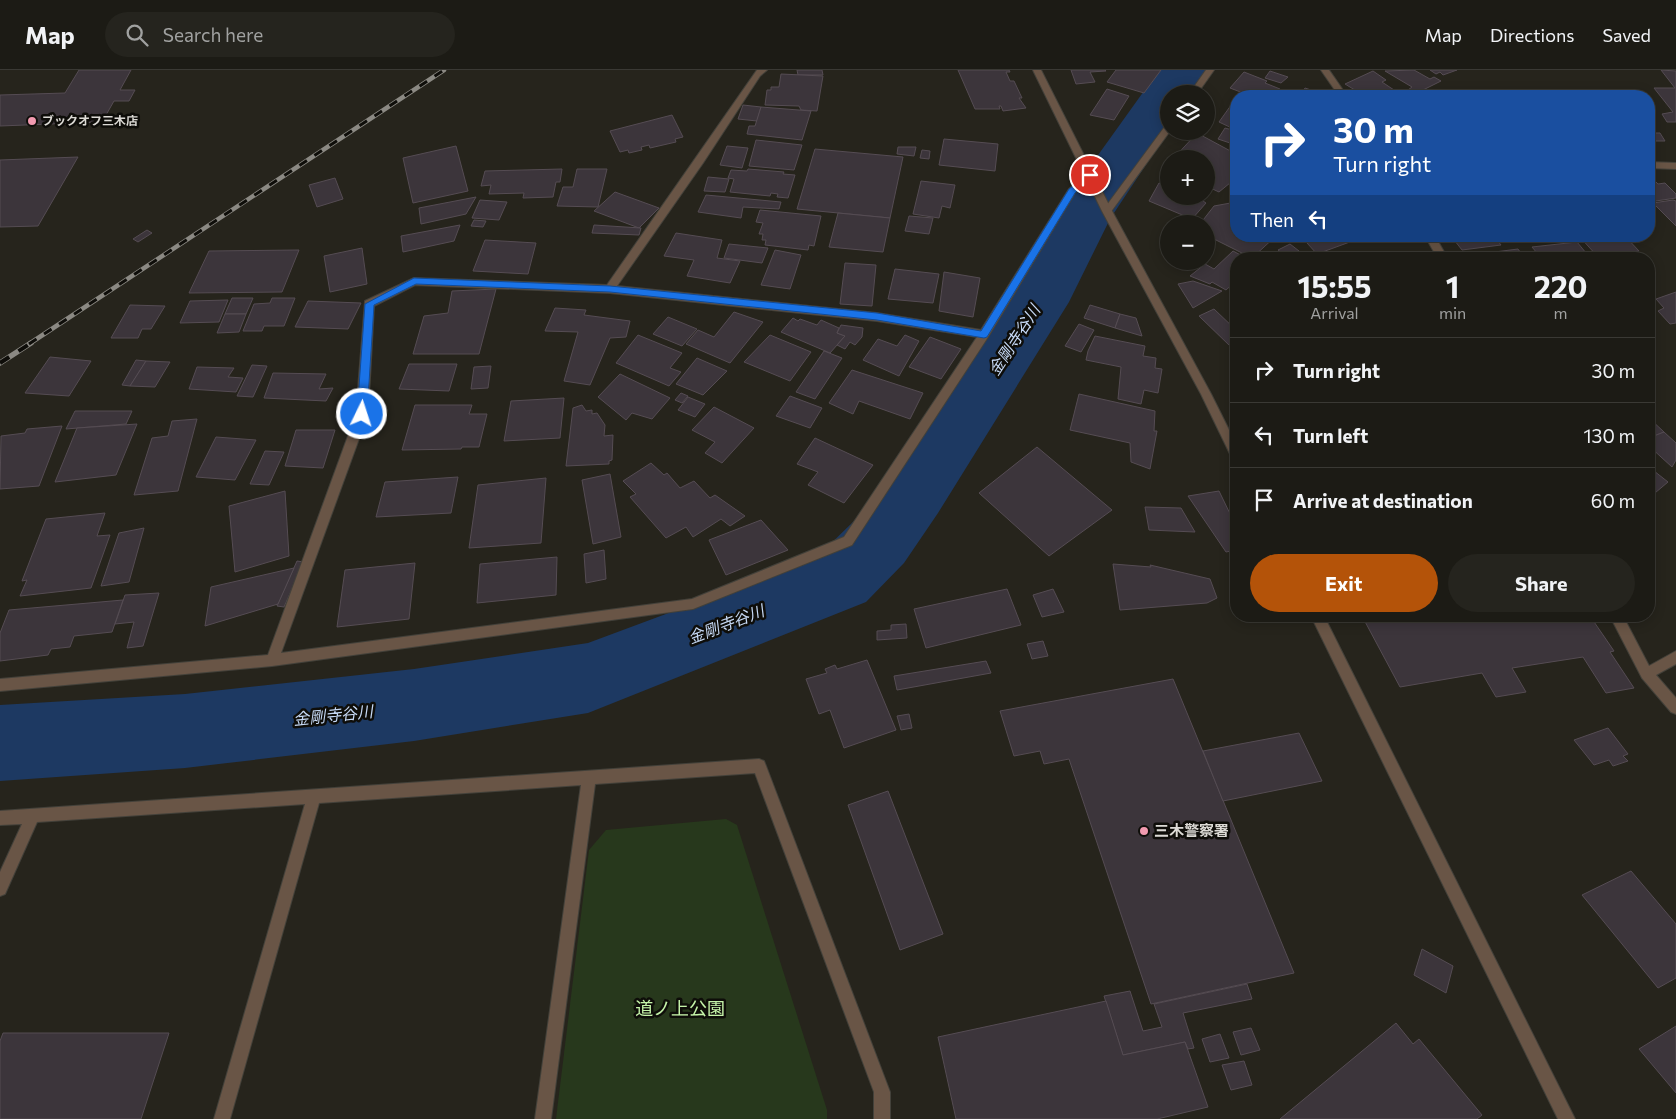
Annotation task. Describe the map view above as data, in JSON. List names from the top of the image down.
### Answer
{
  "water": ["金剛寺谷川"],
  "parks": ["道ノ上公園"],
  "places": ["ブックオフ三木店", "三木警察署"],
  "page": {
    "header": "Map",
    "search": "Search here",
    "nav": ["Map", "Directions", "Saved"],
    "map_buttons": ["+", "−"],
    "turn": ["30 m", "Turn right"],
    "then": "Then",
    "eta": [
      "15:55",
      "Arrival",
      "1",
      "min",
      "220",
      "m"
    ],
    "list": [
      {
        "name": "Turn right",
        "value": "30 m"
      },
      {
        "name": "Turn left",
        "value": "130 m"
      },
      {
        "name": "Arrive at destination",
        "value": "60 m"
      }
    ],
    "buttons": ["Exit", "Share"]
  }
}
